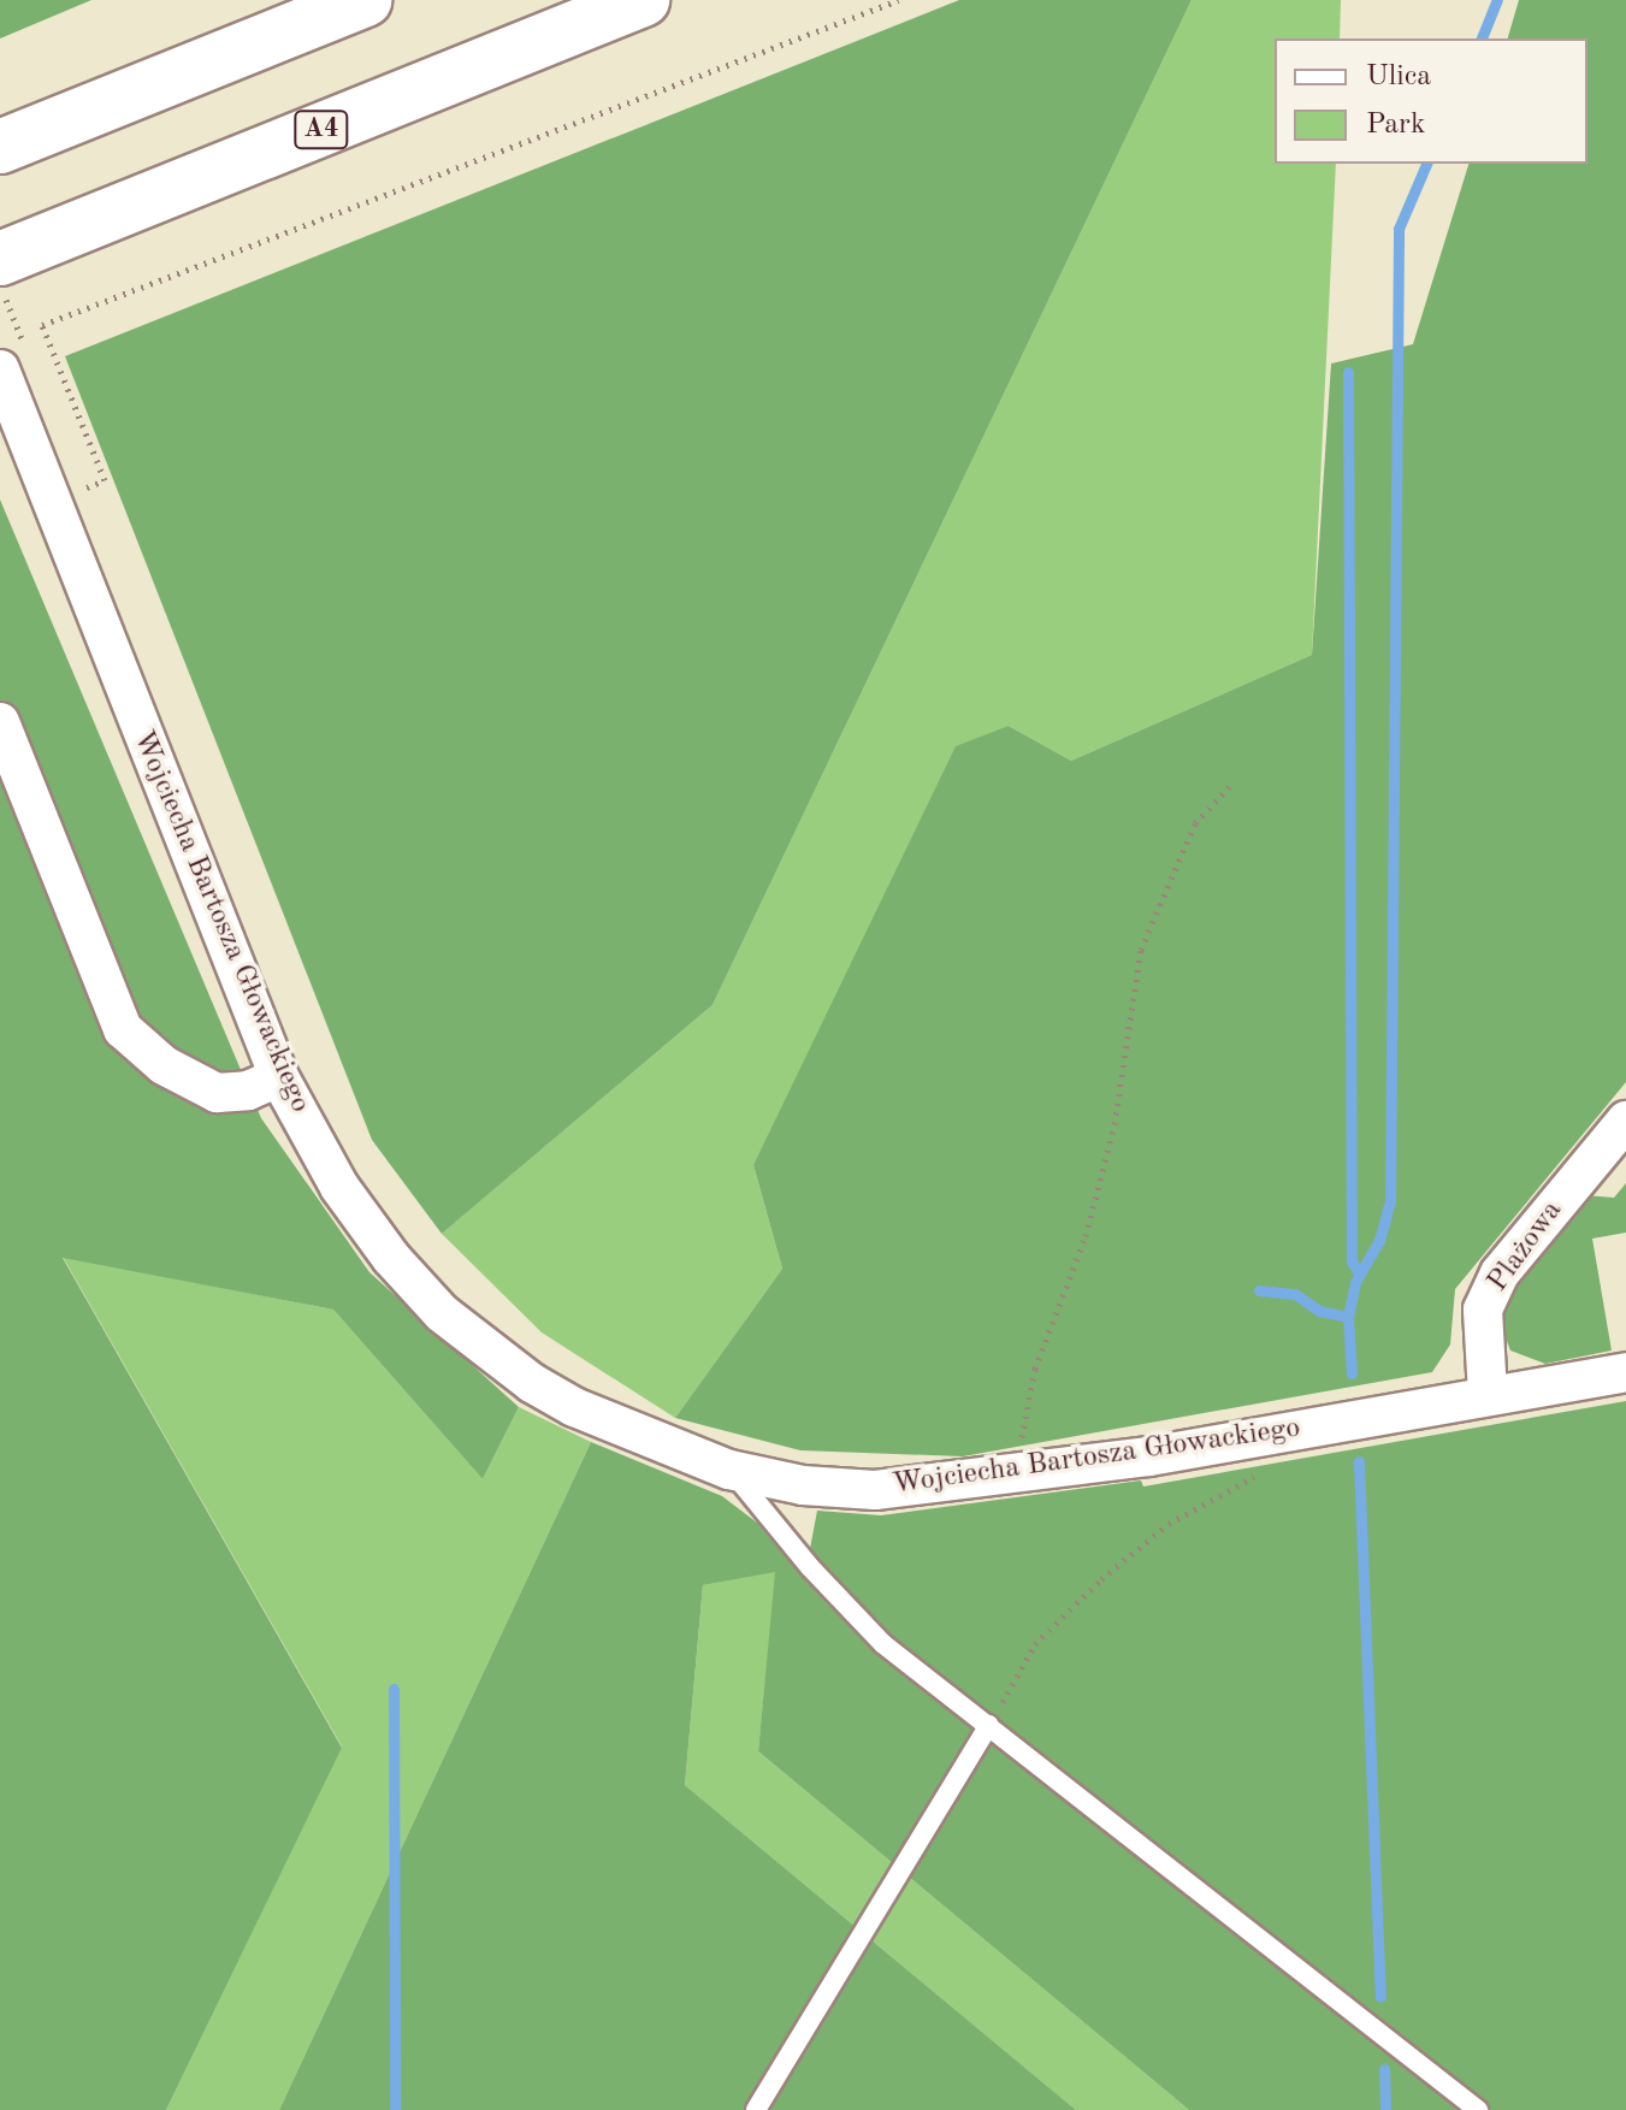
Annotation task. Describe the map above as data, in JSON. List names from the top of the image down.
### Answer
{
  "streets": {
    "highway": ["A4"],
    "street": ["Wojciecha Bartosza Głowackiego", "Plażowa"]
  },
  "crossings": [
    ["Wojciecha Bartosza Głowackiego", "Plażowa"]
  ],
  "legend": ["Ulica", "Park"]
}
